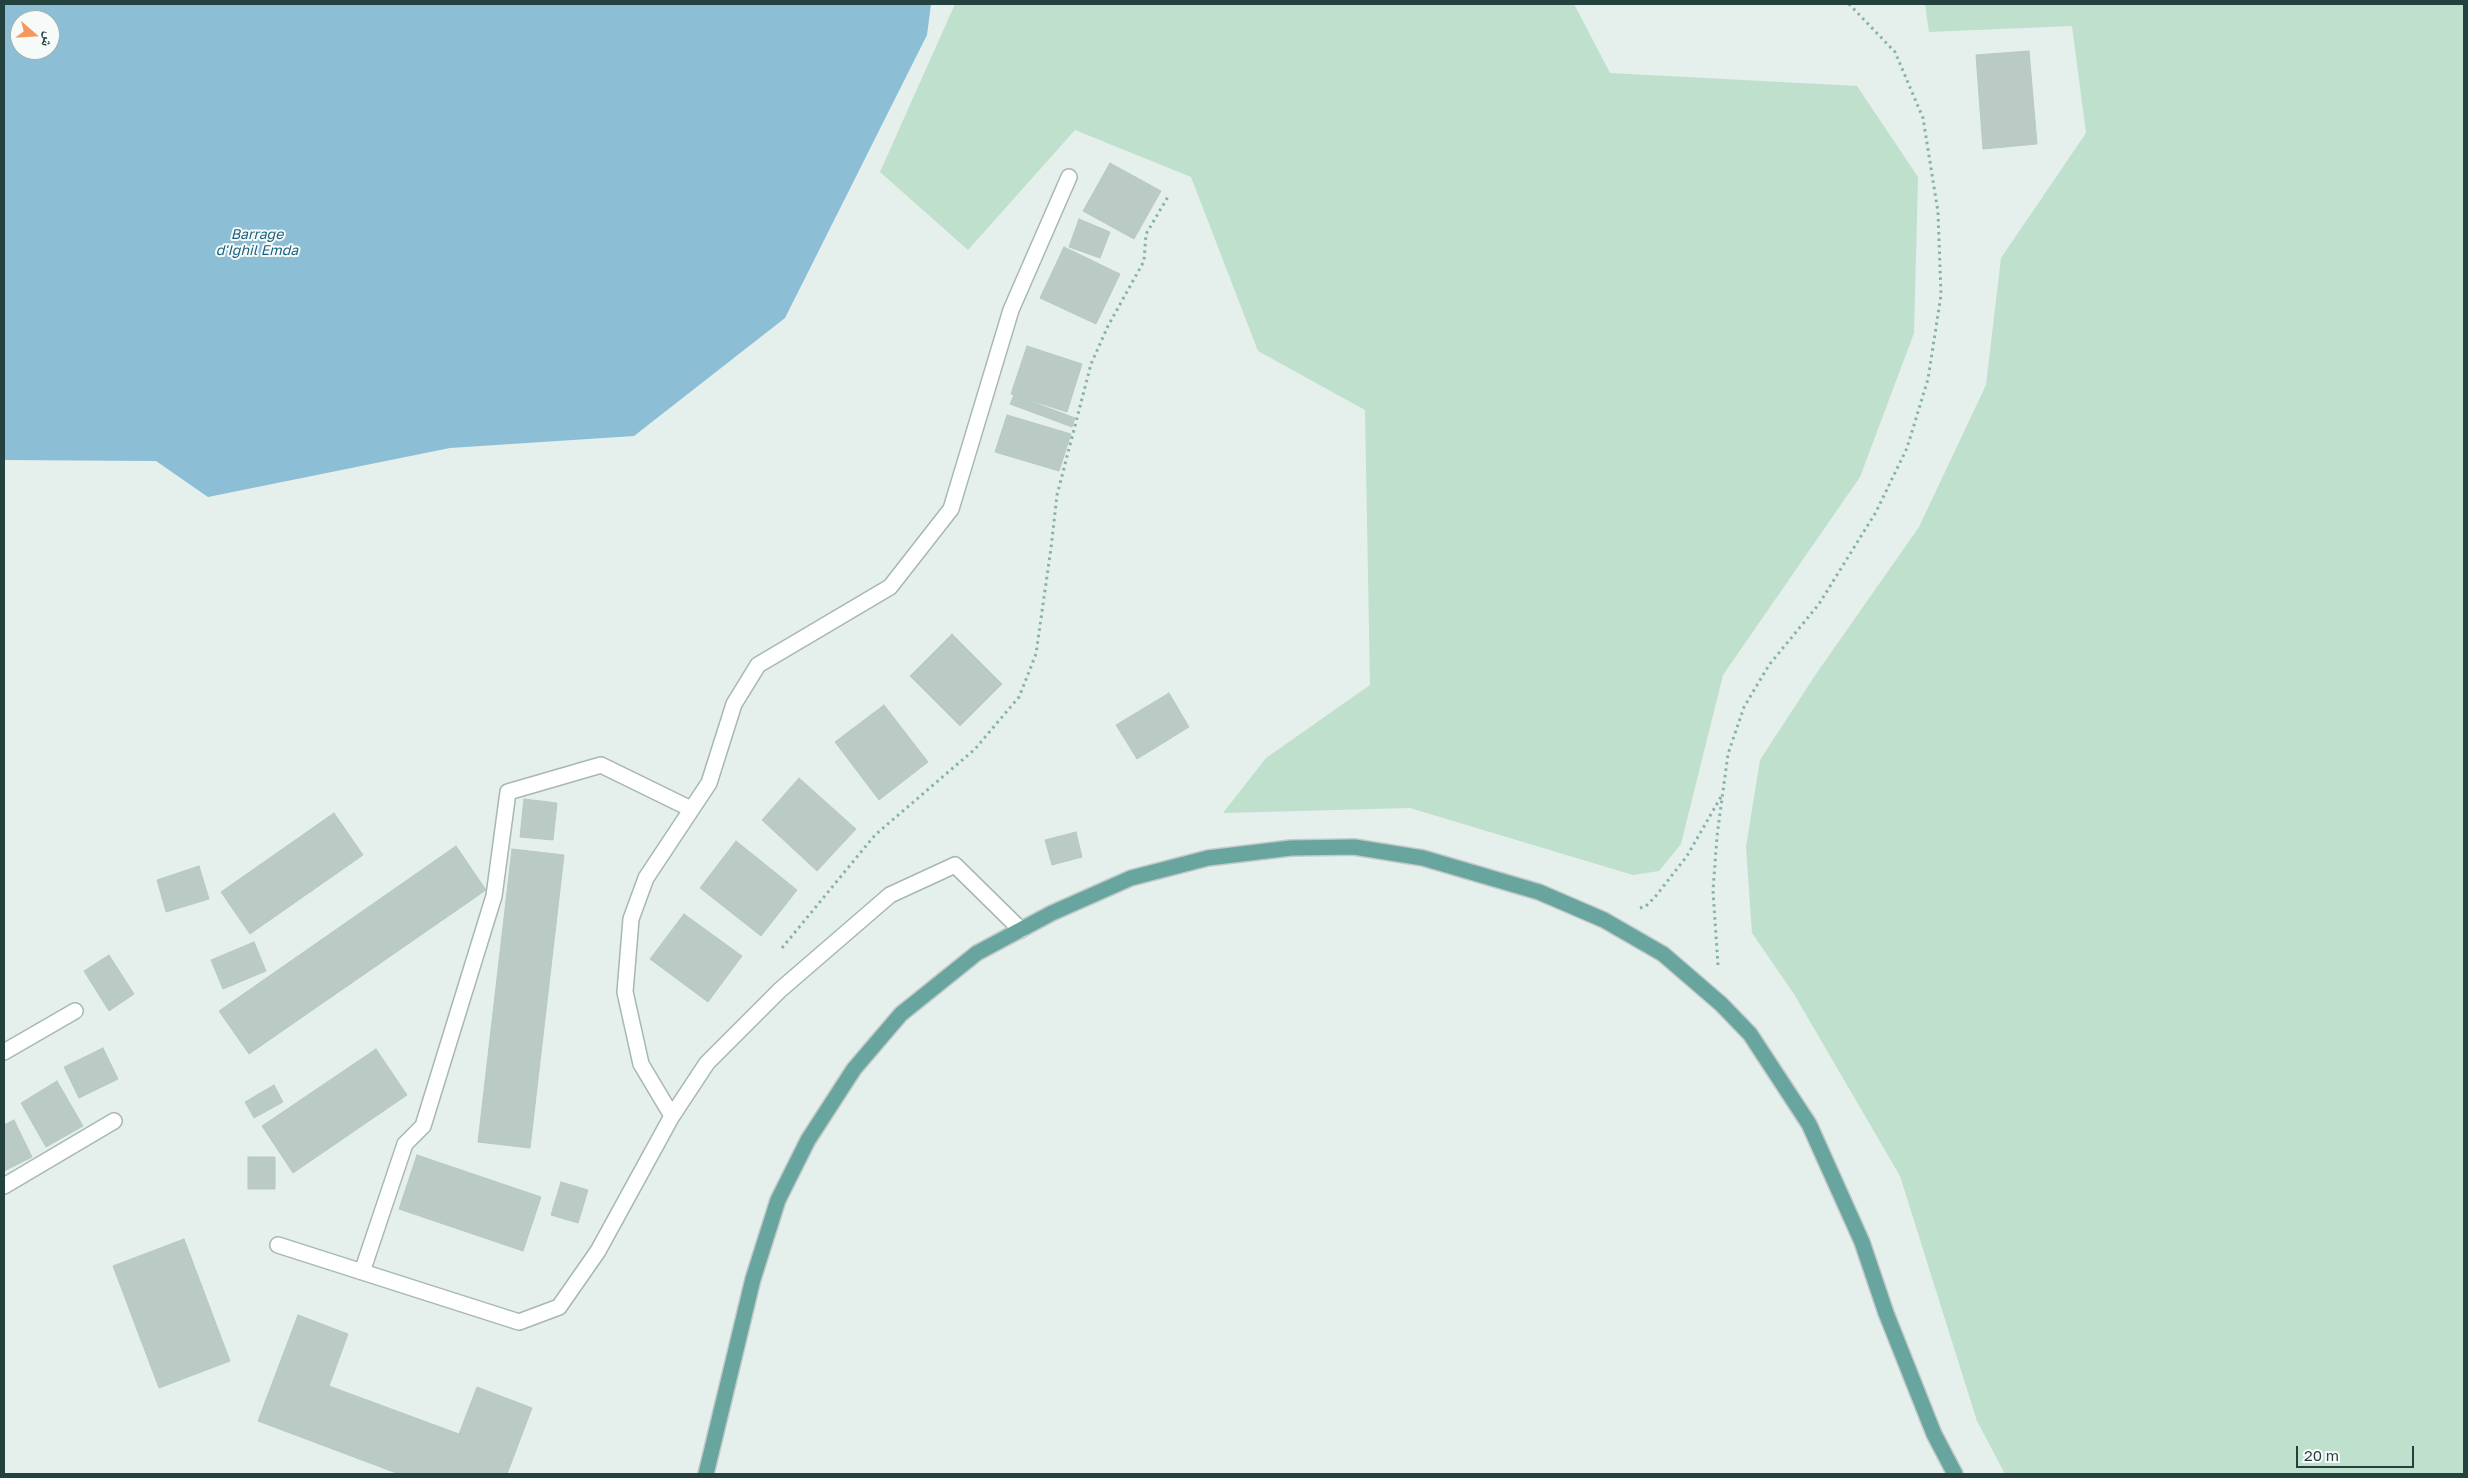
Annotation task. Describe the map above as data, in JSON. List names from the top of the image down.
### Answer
{
  "water": ["Barrage d'Ighil Emda"],
  "scale_bar": "20 m",
  "north": "right"
}
